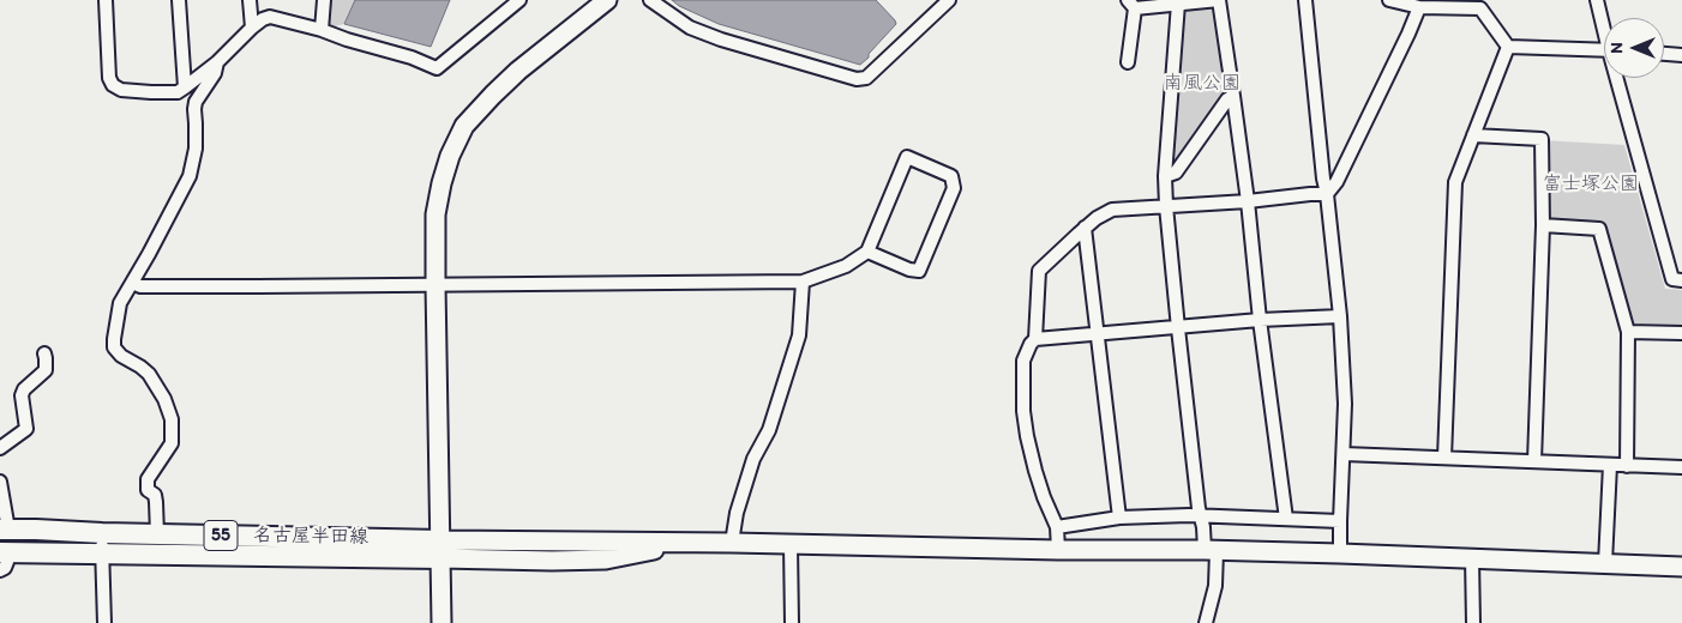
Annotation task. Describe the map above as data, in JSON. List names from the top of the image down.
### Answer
{
  "streets": {
    "main road": ["55", "名古屋半田線"]
  },
  "parks": ["南風公園", "富士塚公園"],
  "north": "left"
}
